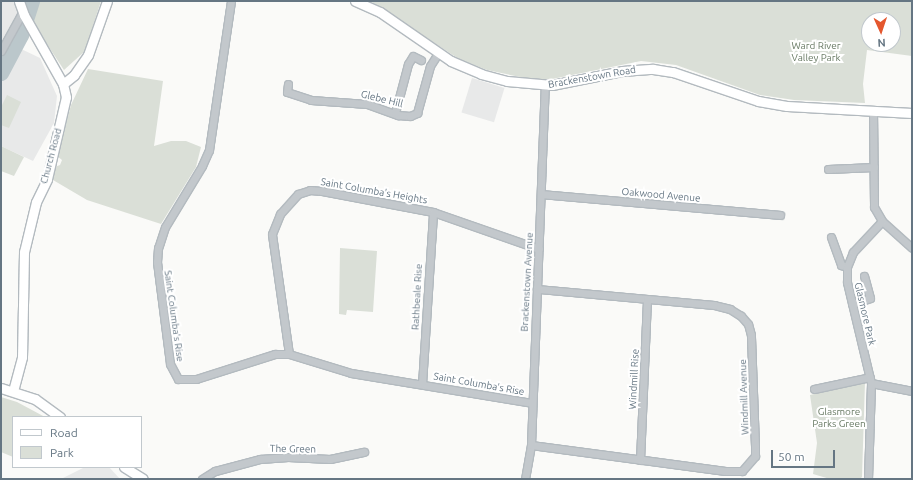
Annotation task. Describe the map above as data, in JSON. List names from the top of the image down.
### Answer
{
  "streets": {
    "street": [
      "Brackenstown Road",
      "Glebe Hill",
      "Church Road",
      "Saint Columba's Heights",
      "Oakwood Avenue",
      "Brackenstown Avenue",
      "Rathbeale Rise",
      "Glasmore Park",
      "Saint Columba's Rise",
      "Windmill Rise",
      "Windmill Avenue",
      "The Green"
    ]
  },
  "crossings": [
    ["Brackenstown Road", "Glebe Hill"],
    ["Brackenstown Road", "Brackenstown Avenue"],
    ["Saint Columba's Heights", "Brackenstown Avenue"],
    ["Saint Columba's Heights", "Rathbeale Rise"],
    ["Saint Columba's Heights", "Saint Columba's Rise"],
    ["Oakwood Avenue", "Brackenstown Avenue"],
    ["Brackenstown Avenue", "Saint Columba's Rise"],
    ["Brackenstown Avenue", "Windmill Avenue"],
    ["Rathbeale Rise", "Saint Columba's Rise"],
    ["Windmill Rise", "Windmill Avenue"]
  ],
  "parks": ["Ward River Valley Park", "Glasmore Parks Green"],
  "legend": ["Road", "Park"],
  "scale_bar": "50 m",
  "north": "bottom"
}
